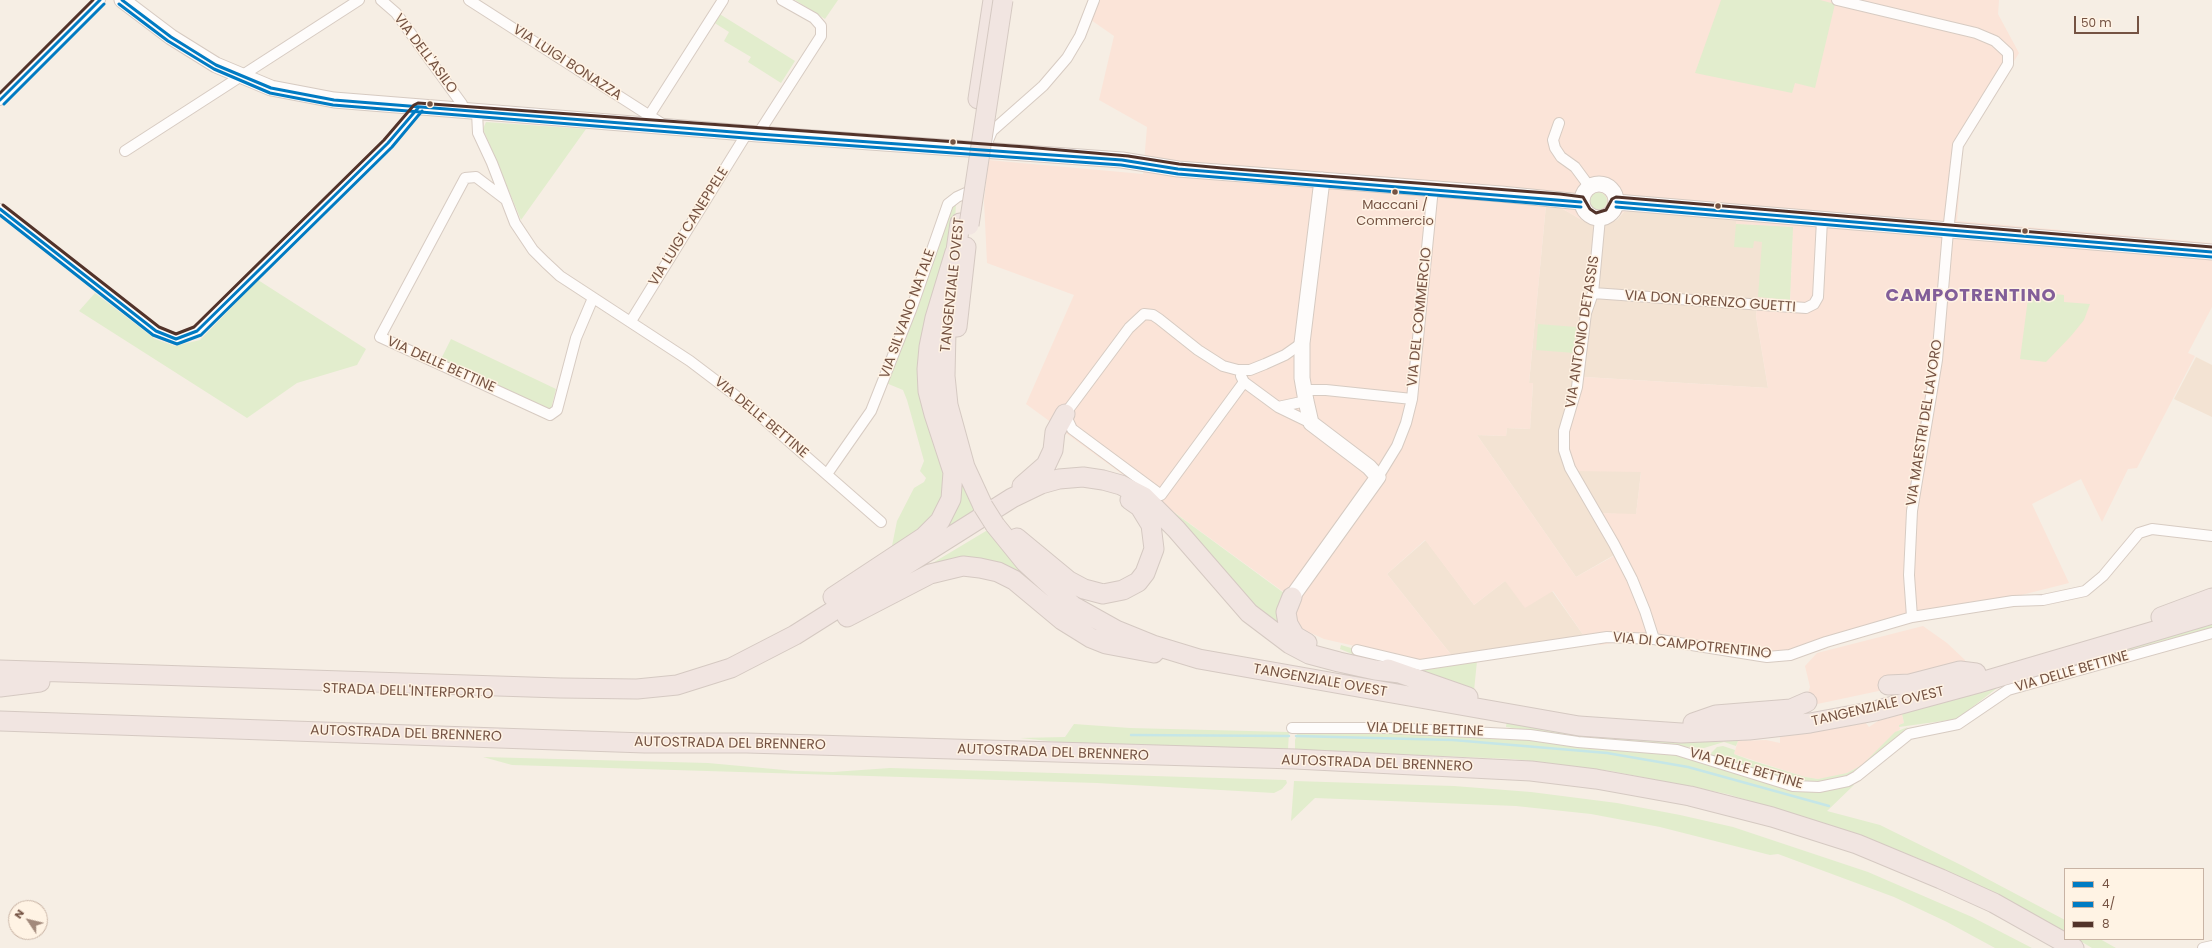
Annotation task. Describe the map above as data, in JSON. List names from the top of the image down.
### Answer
{
  "streets": {
    "highway": ["TANGENZIALE OVEST", "STRADA DELL'INTERPORTO", "AUTOSTRADA DEL BRENNERO"],
    "street": [
      "VIA DELL'ASILO",
      "VIA LUIGI BONAZZA",
      "VIA LUIGI CANEPPELE",
      "VIA DON LORENZO GUETTI",
      "VIA SILVANO NATALE",
      "VIA DEL COMMERCIO",
      "VIA ANTONIO DETASSIS",
      "VIA DELLE BETTINE",
      "VIA MAESTRI DEL LAVORO",
      "VIA DI CAMPOTRENTINO"
    ]
  },
  "crossings": [
    ["VIA DELL'ASILO", "VIA DELLE BETTINE"],
    ["VIA LUIGI CANEPPELE", "VIA DELLE BETTINE"],
    ["VIA DON LORENZO GUETTI", "VIA ANTONIO DETASSIS"],
    ["VIA SILVANO NATALE", "VIA DELLE BETTINE"],
    ["VIA ANTONIO DETASSIS", "VIA DI CAMPOTRENTINO"],
    ["VIA MAESTRI DEL LAVORO", "VIA DI CAMPOTRENTINO"]
  ],
  "districts": ["CAMPOTRENTINO"],
  "places": ["Maccani / Commercio"],
  "lines": ["transit line 4", "transit line 8", "transit line 4/"],
  "legend": ["4", "4/", "8"],
  "scale_bar": "50 m",
  "north": "top left"
}
